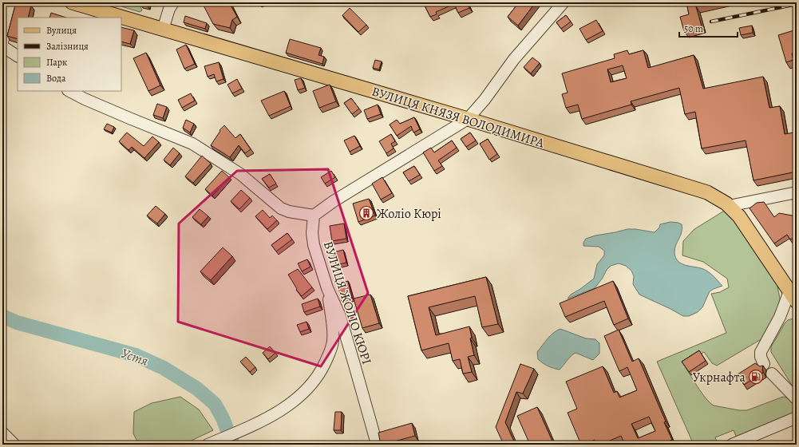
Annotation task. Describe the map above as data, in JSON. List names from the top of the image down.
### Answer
{
  "streets": {
    "main road": ["ВУЛИЦЯ КНЯЗЯ ВОЛОДИМИРА"],
    "street": ["ВУЛИЦЯ ЖОЛІО КЮРІ"]
  },
  "water": ["Устя"],
  "places": {
    "building": ["Жоліо Кюрі"],
    "fuel station": ["Укрнафта"]
  },
  "legend": [
    "Вулиця",
    "Залізниця",
    "Парк",
    "Вода"
  ],
  "scale_bar": "50 m"
}
